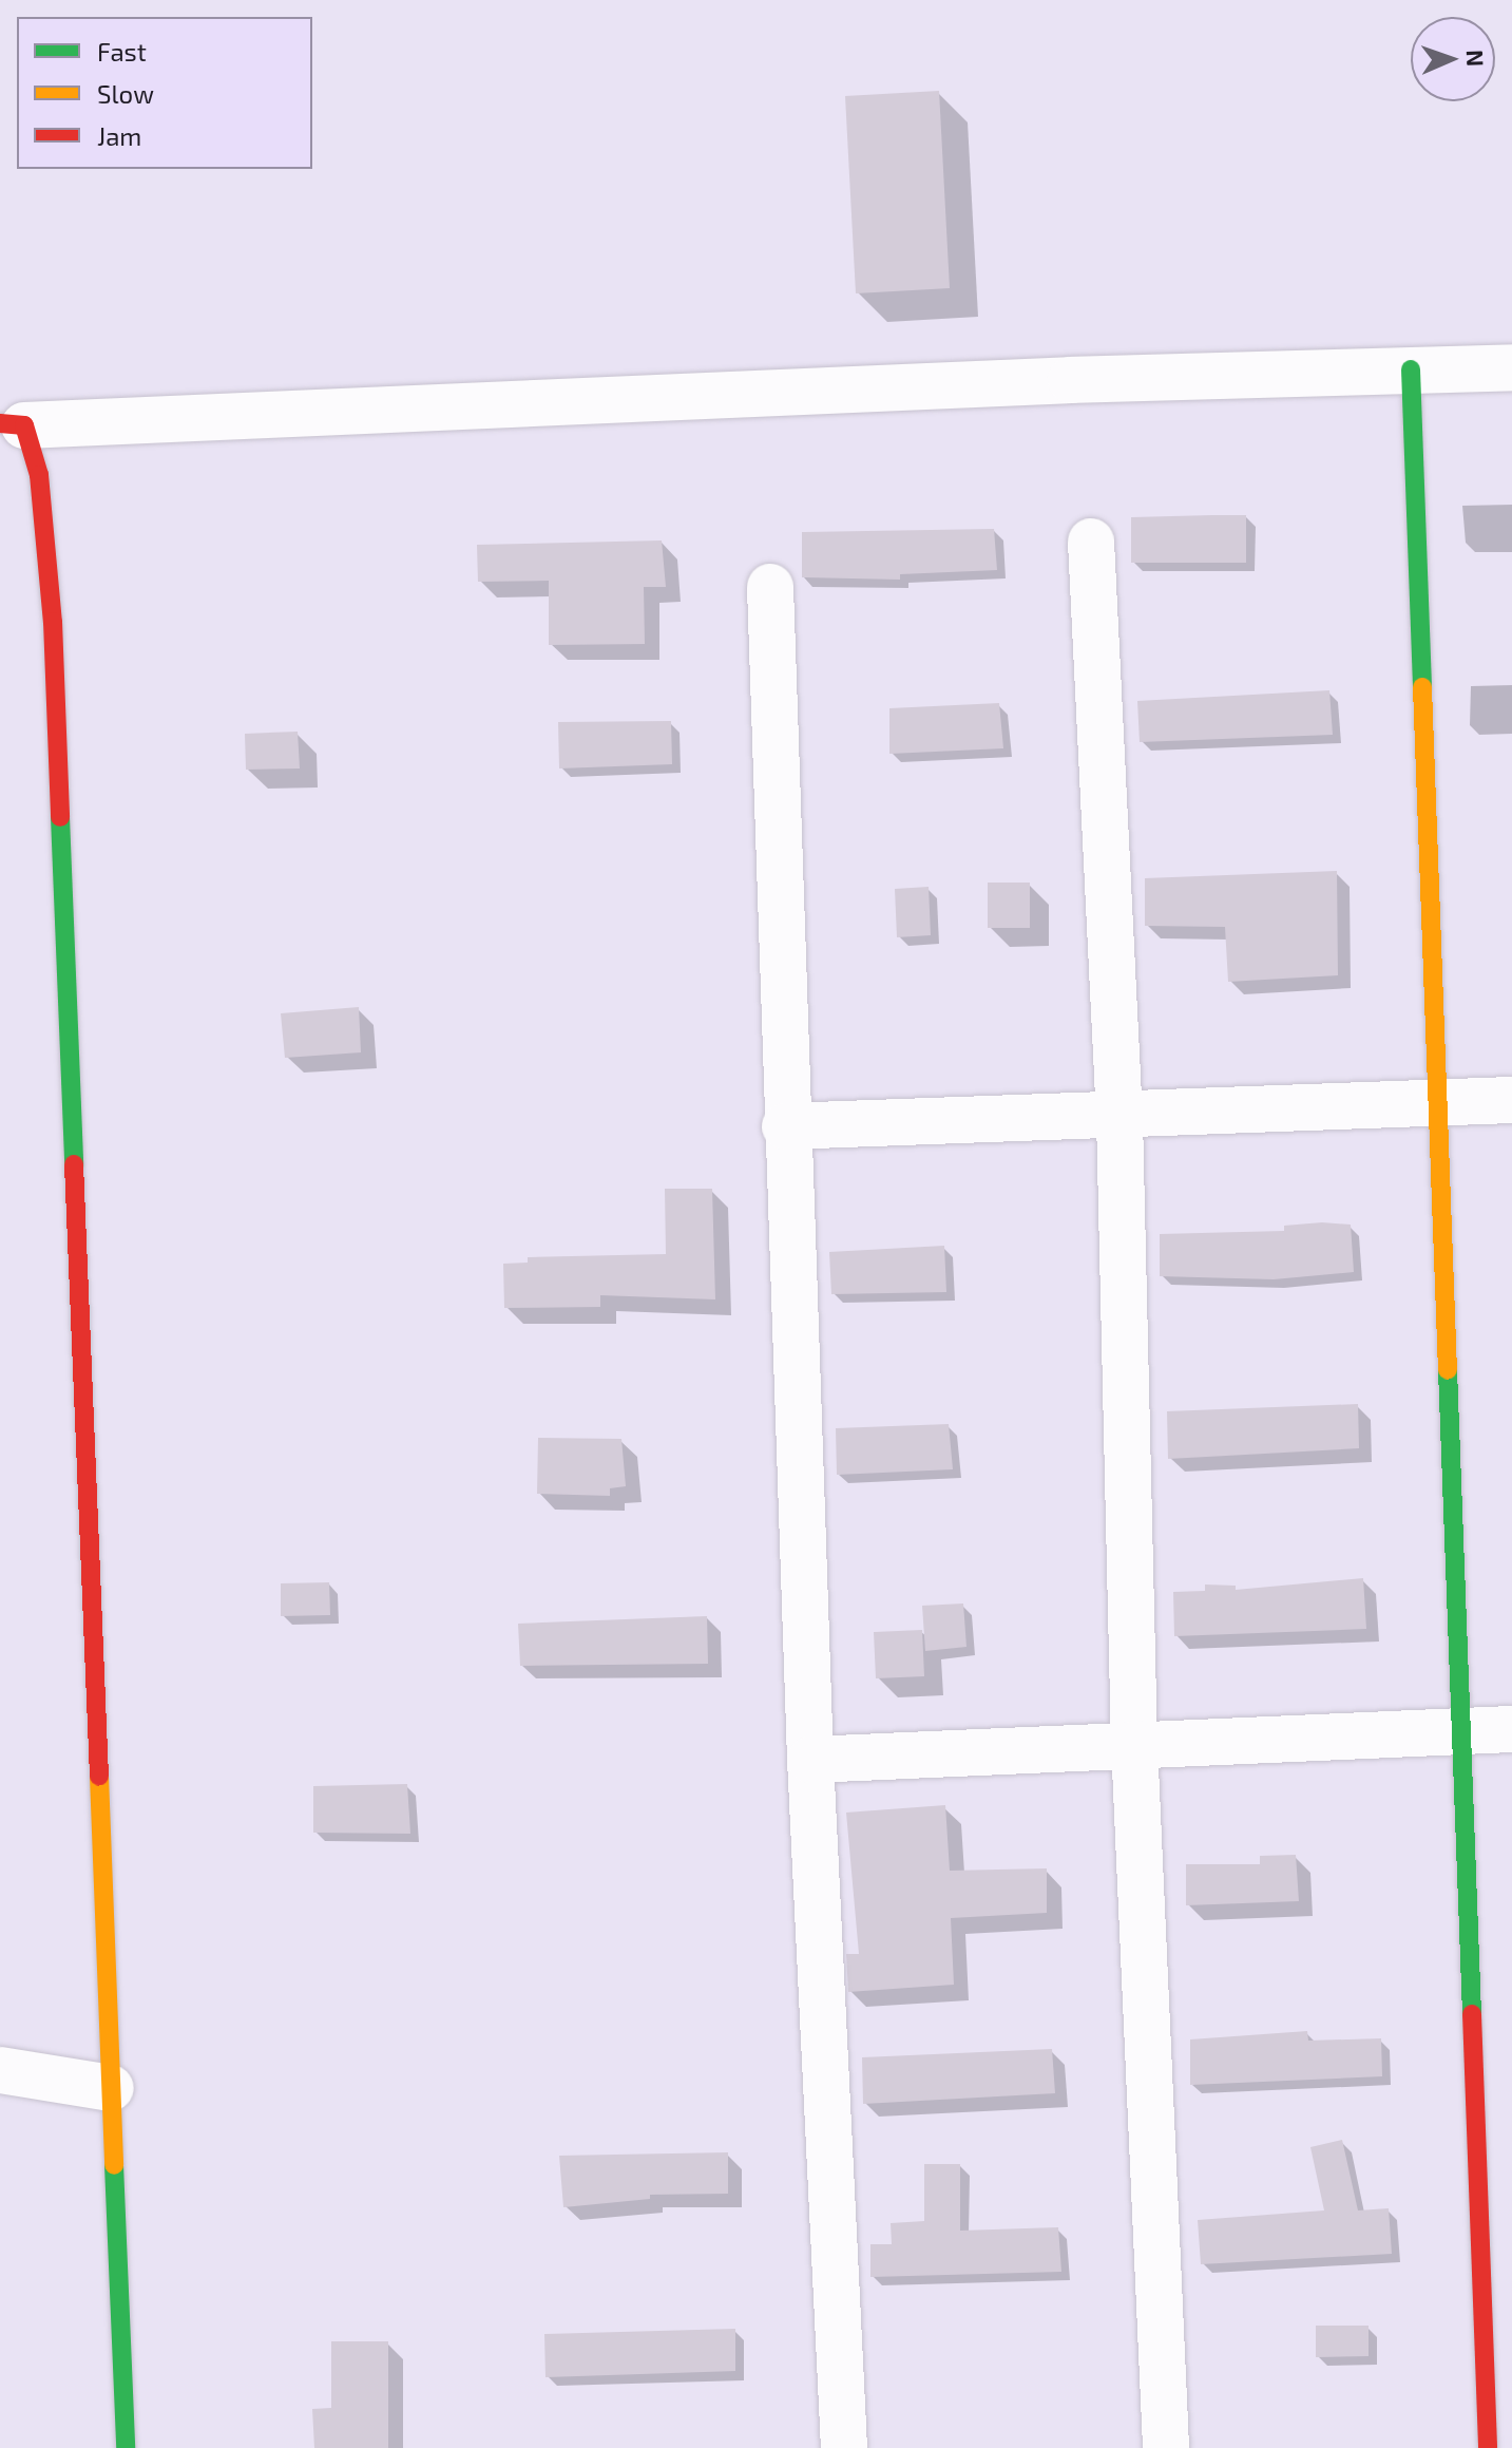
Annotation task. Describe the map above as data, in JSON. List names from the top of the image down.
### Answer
{
  "legend": ["Fast", "Slow", "Jam"],
  "north": "right"
}
